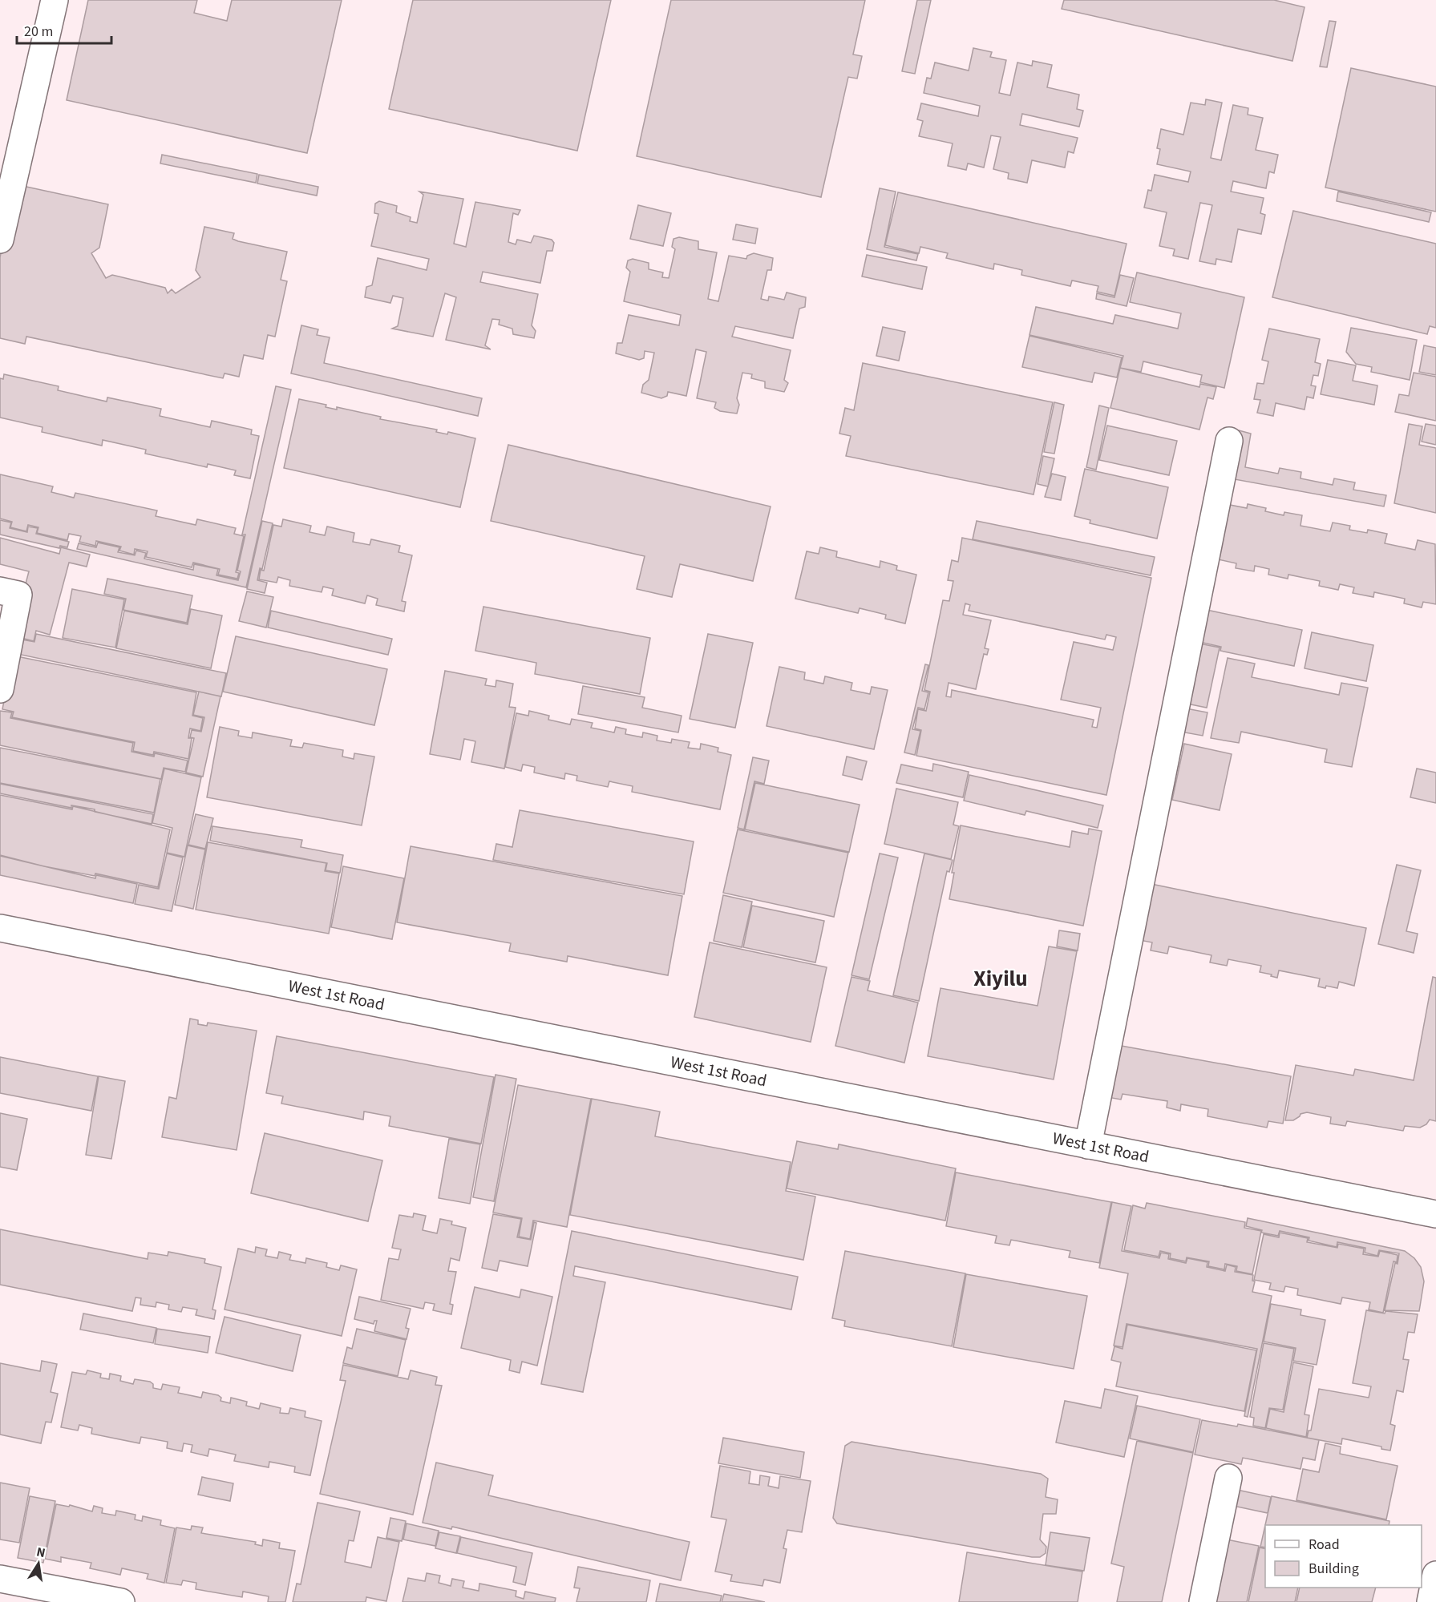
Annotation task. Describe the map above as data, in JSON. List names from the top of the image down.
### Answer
{
  "streets": {
    "street": ["West 1st Road"]
  },
  "districts": ["Xiyilu"],
  "legend": ["Road", "Building"],
  "scale_bar": "20 m",
  "north": "top"
}
